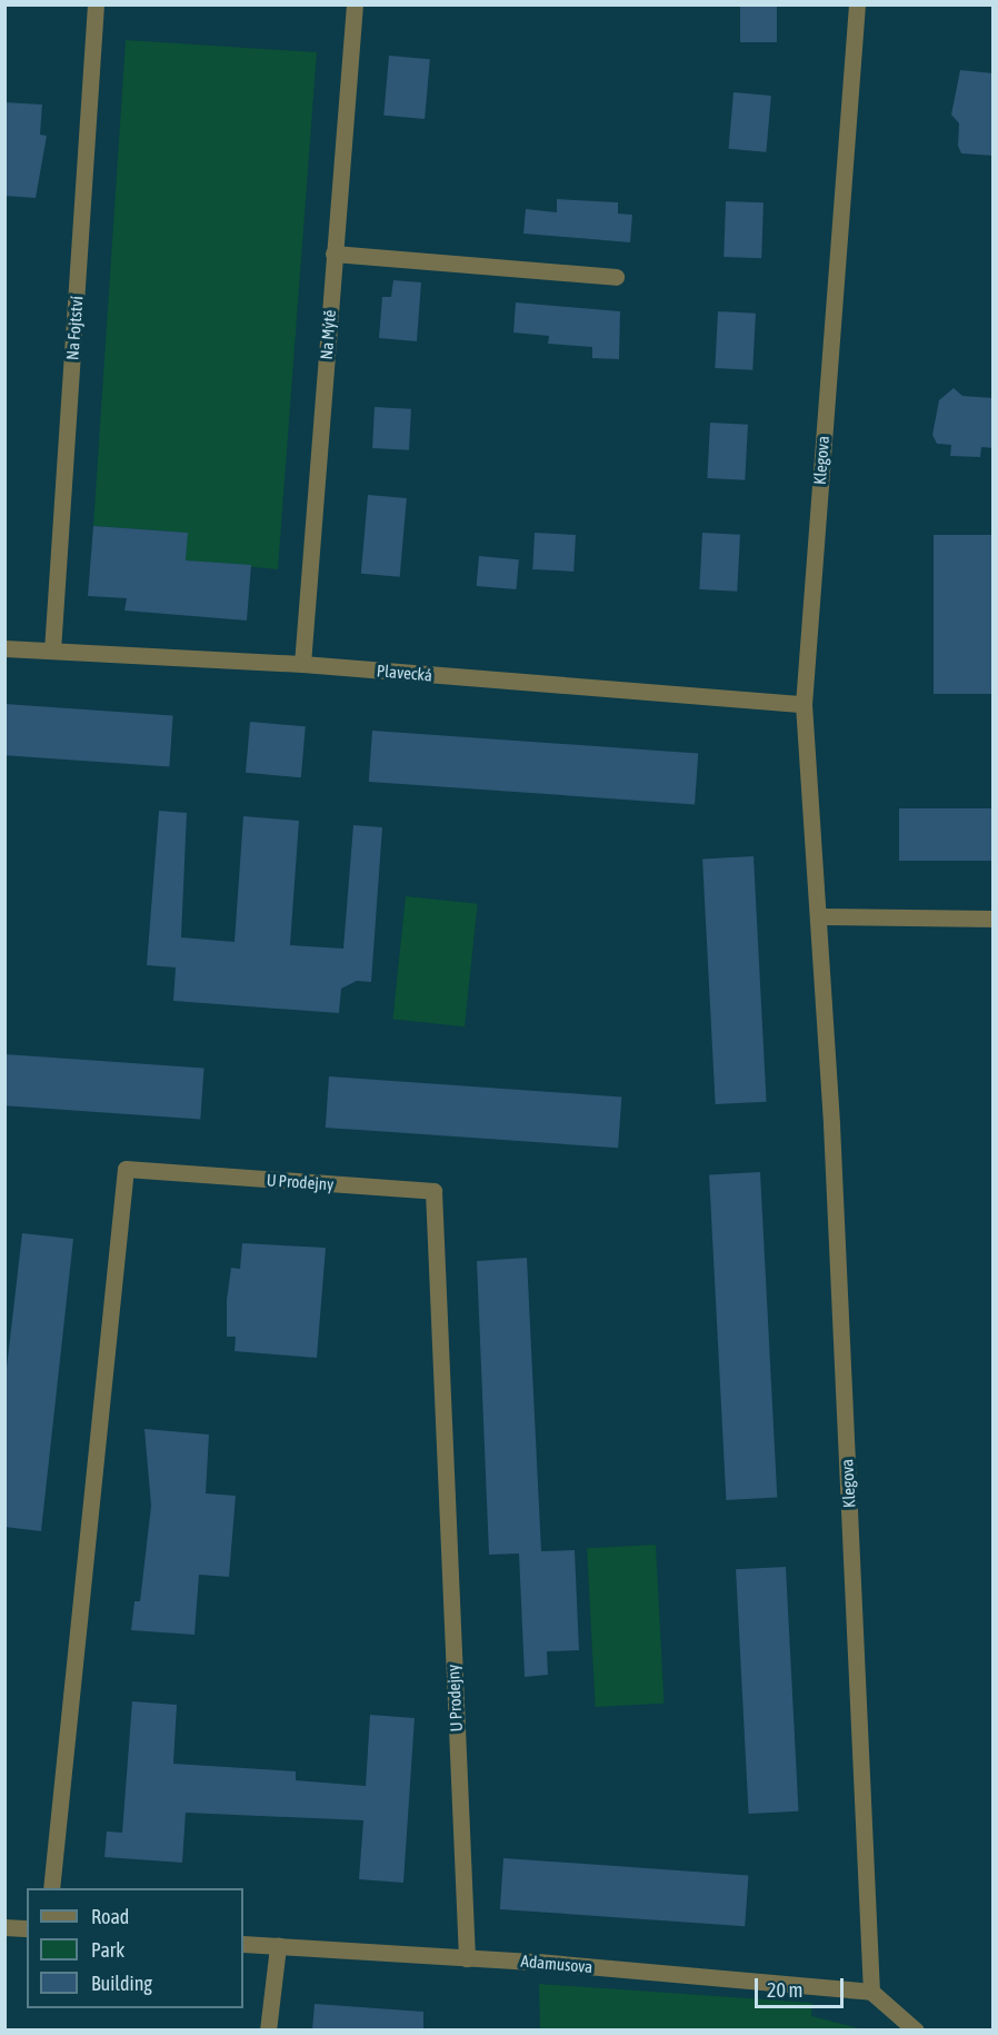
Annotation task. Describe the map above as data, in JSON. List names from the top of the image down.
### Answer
{
  "streets": {
    "street": [
      "Na Fojtství",
      "Na Mýtě",
      "Klegova",
      "Plavecká",
      "U Prodejny",
      "Adamusova"
    ]
  },
  "crossings": [
    ["Na Fojtství", "Plavecká"],
    ["Na Mýtě", "Plavecká"],
    ["Klegova", "Plavecká"],
    ["Klegova", "Adamusova"],
    ["U Prodejny", "Adamusova"]
  ],
  "legend": ["Road", "Park", "Building"],
  "scale_bar": "20 m"
}
